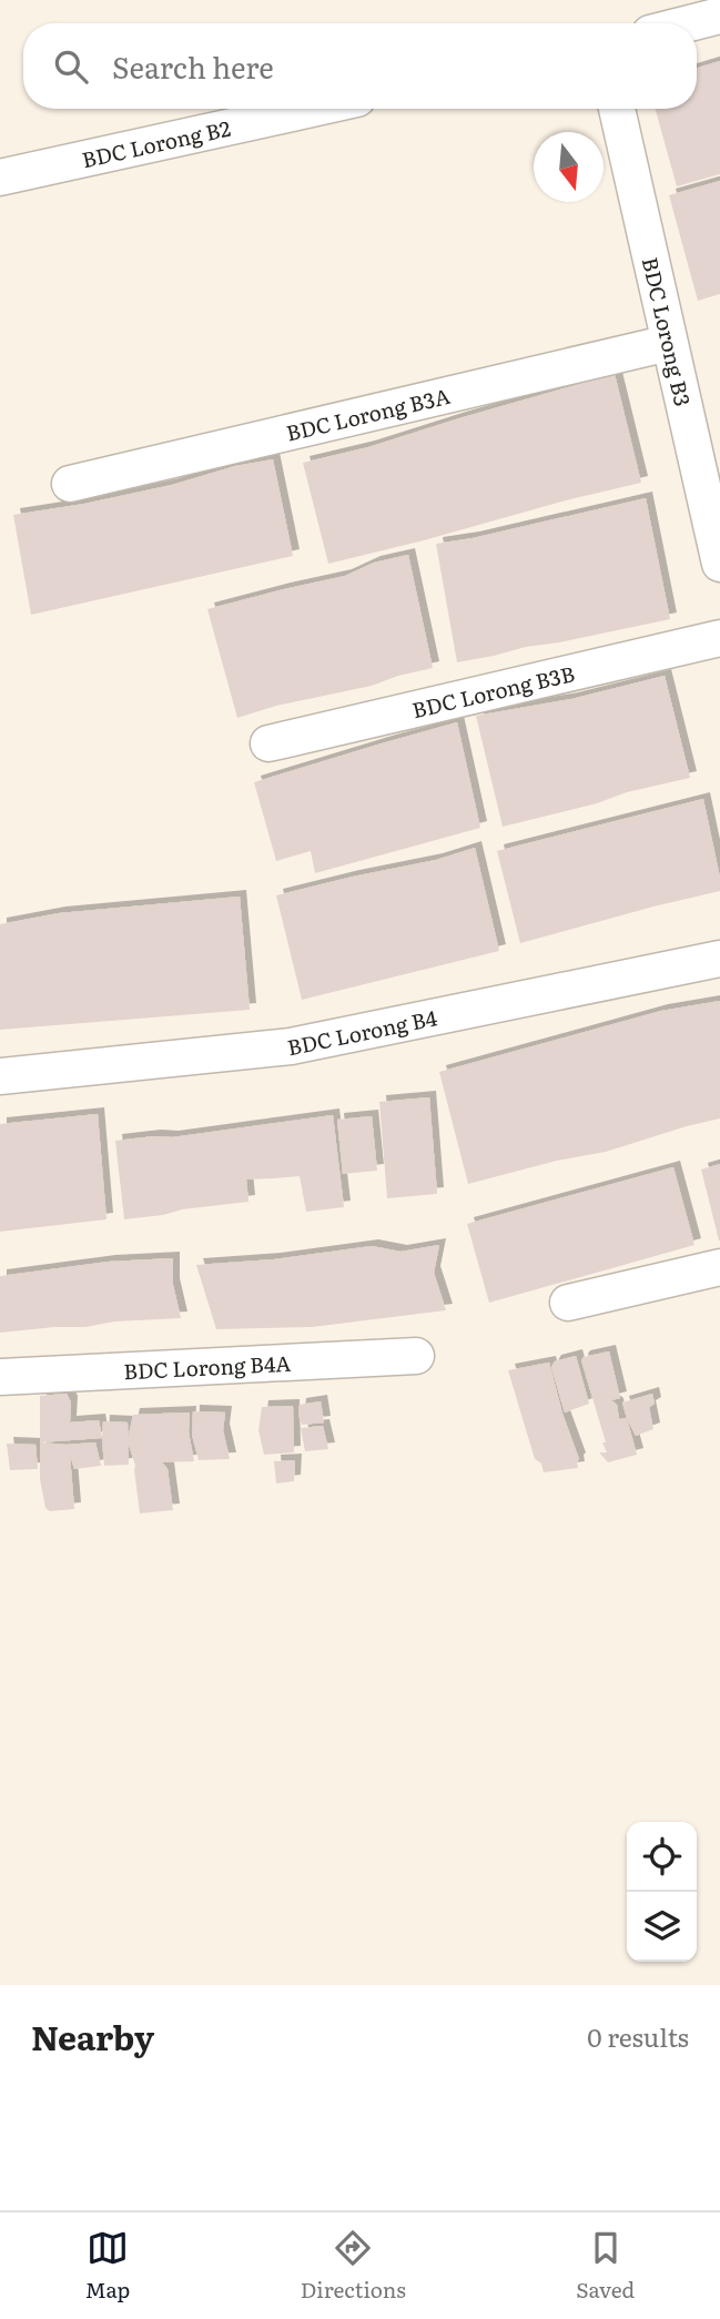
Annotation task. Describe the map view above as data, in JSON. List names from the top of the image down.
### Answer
{
  "streets": {
    "street": [
      "BDC Lorong B2",
      "BDC Lorong B3",
      "BDC Lorong B3A",
      "BDC Lorong B3B",
      "BDC Lorong B4",
      "BDC Lorong B4A"
    ]
  },
  "crossings": [
    ["BDC Lorong B3", "BDC Lorong B3A"]
  ],
  "north": "bottom",
  "page": {
    "search": "Search here",
    "heading": ["Nearby", "0 results"],
    "nav": ["Map", "Directions", "Saved"]
  }
}
